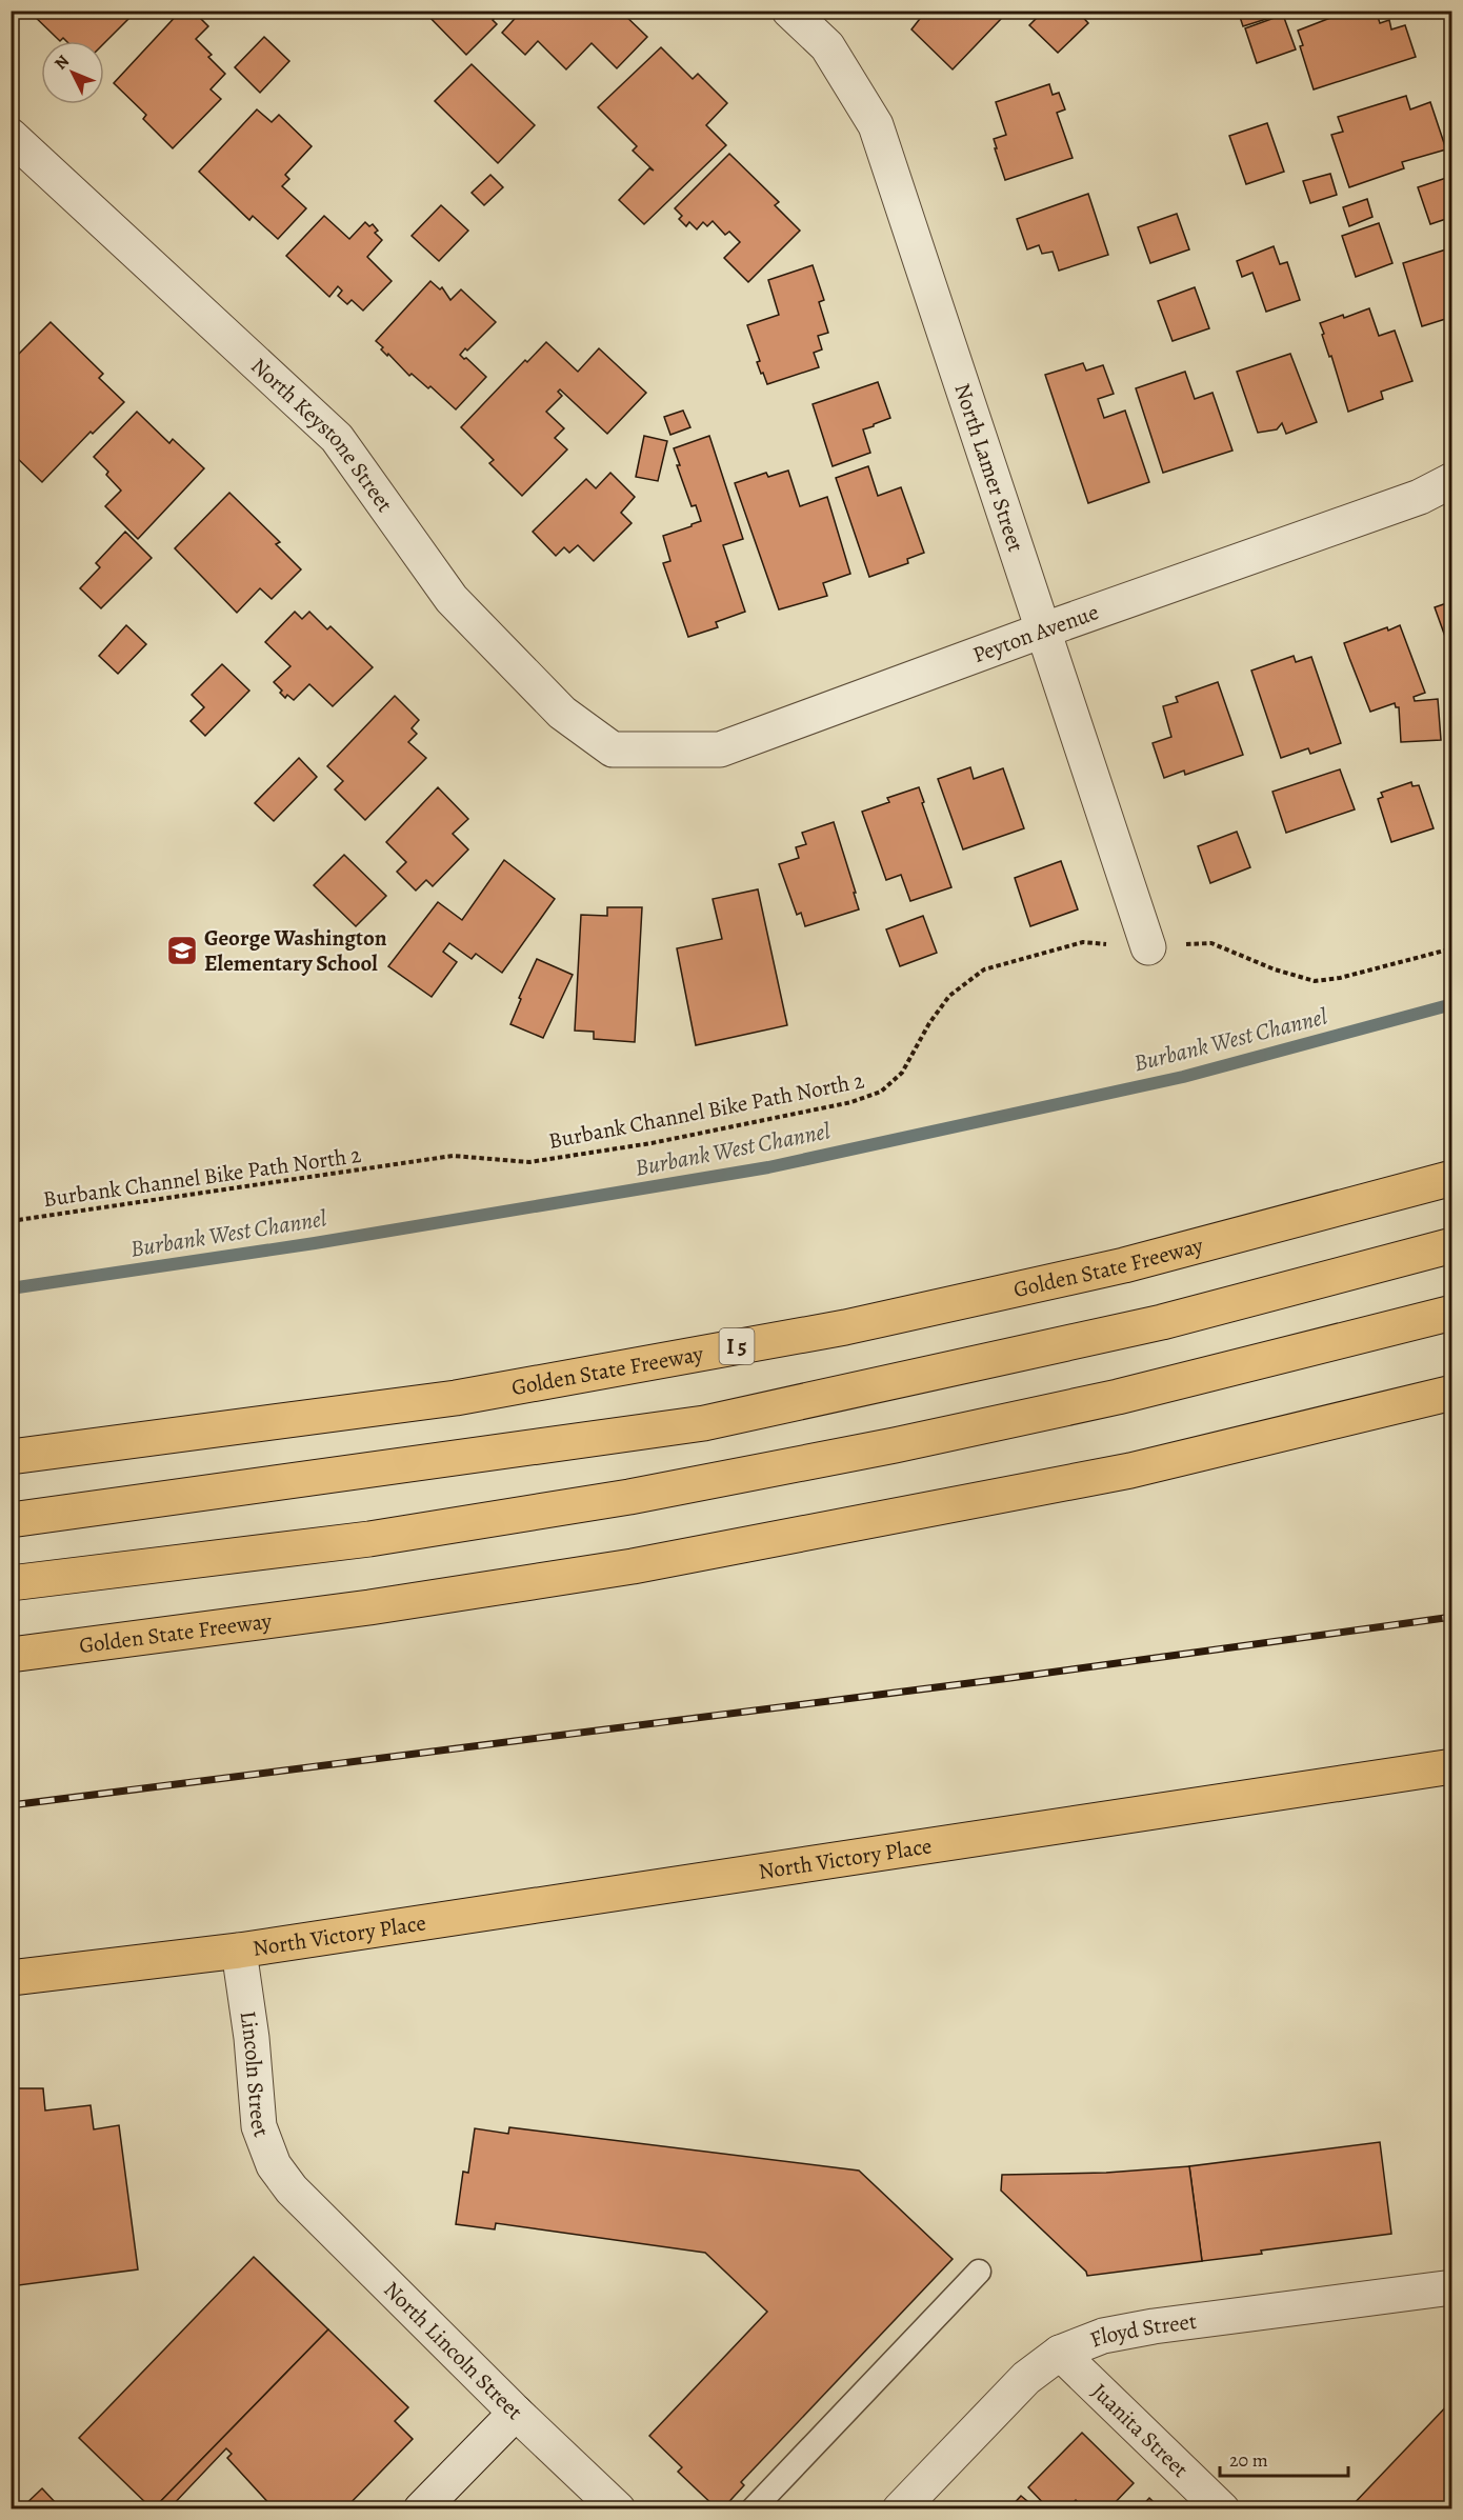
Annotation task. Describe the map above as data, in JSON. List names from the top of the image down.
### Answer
{
  "streets": {
    "main road": ["Golden State Freeway", "I 5", "North Victory Place"],
    "street": [
      "North Keystone Street",
      "North Lamer Street",
      "Peyton Avenue",
      "Lincoln Street",
      "Floyd Street",
      "North Lincoln Street",
      "Juanita Street"
    ],
    "path": ["Burbank Channel Bike Path North 2"]
  },
  "crossings": [
    ["North Keystone Street", "Peyton Avenue"],
    ["North Lamer Street", "Peyton Avenue"],
    ["North Lamer Street", "Burbank Channel Bike Path North 2"],
    ["North Victory Place", "Lincoln Street"],
    ["Lincoln Street", "North Lincoln Street"],
    ["Floyd Street", "Juanita Street"]
  ],
  "water": ["Burbank West Channel"],
  "places": {
    "school or university": ["George Washington Elementary School"]
  },
  "scale_bar": "20 m",
  "north": "top left"
}
